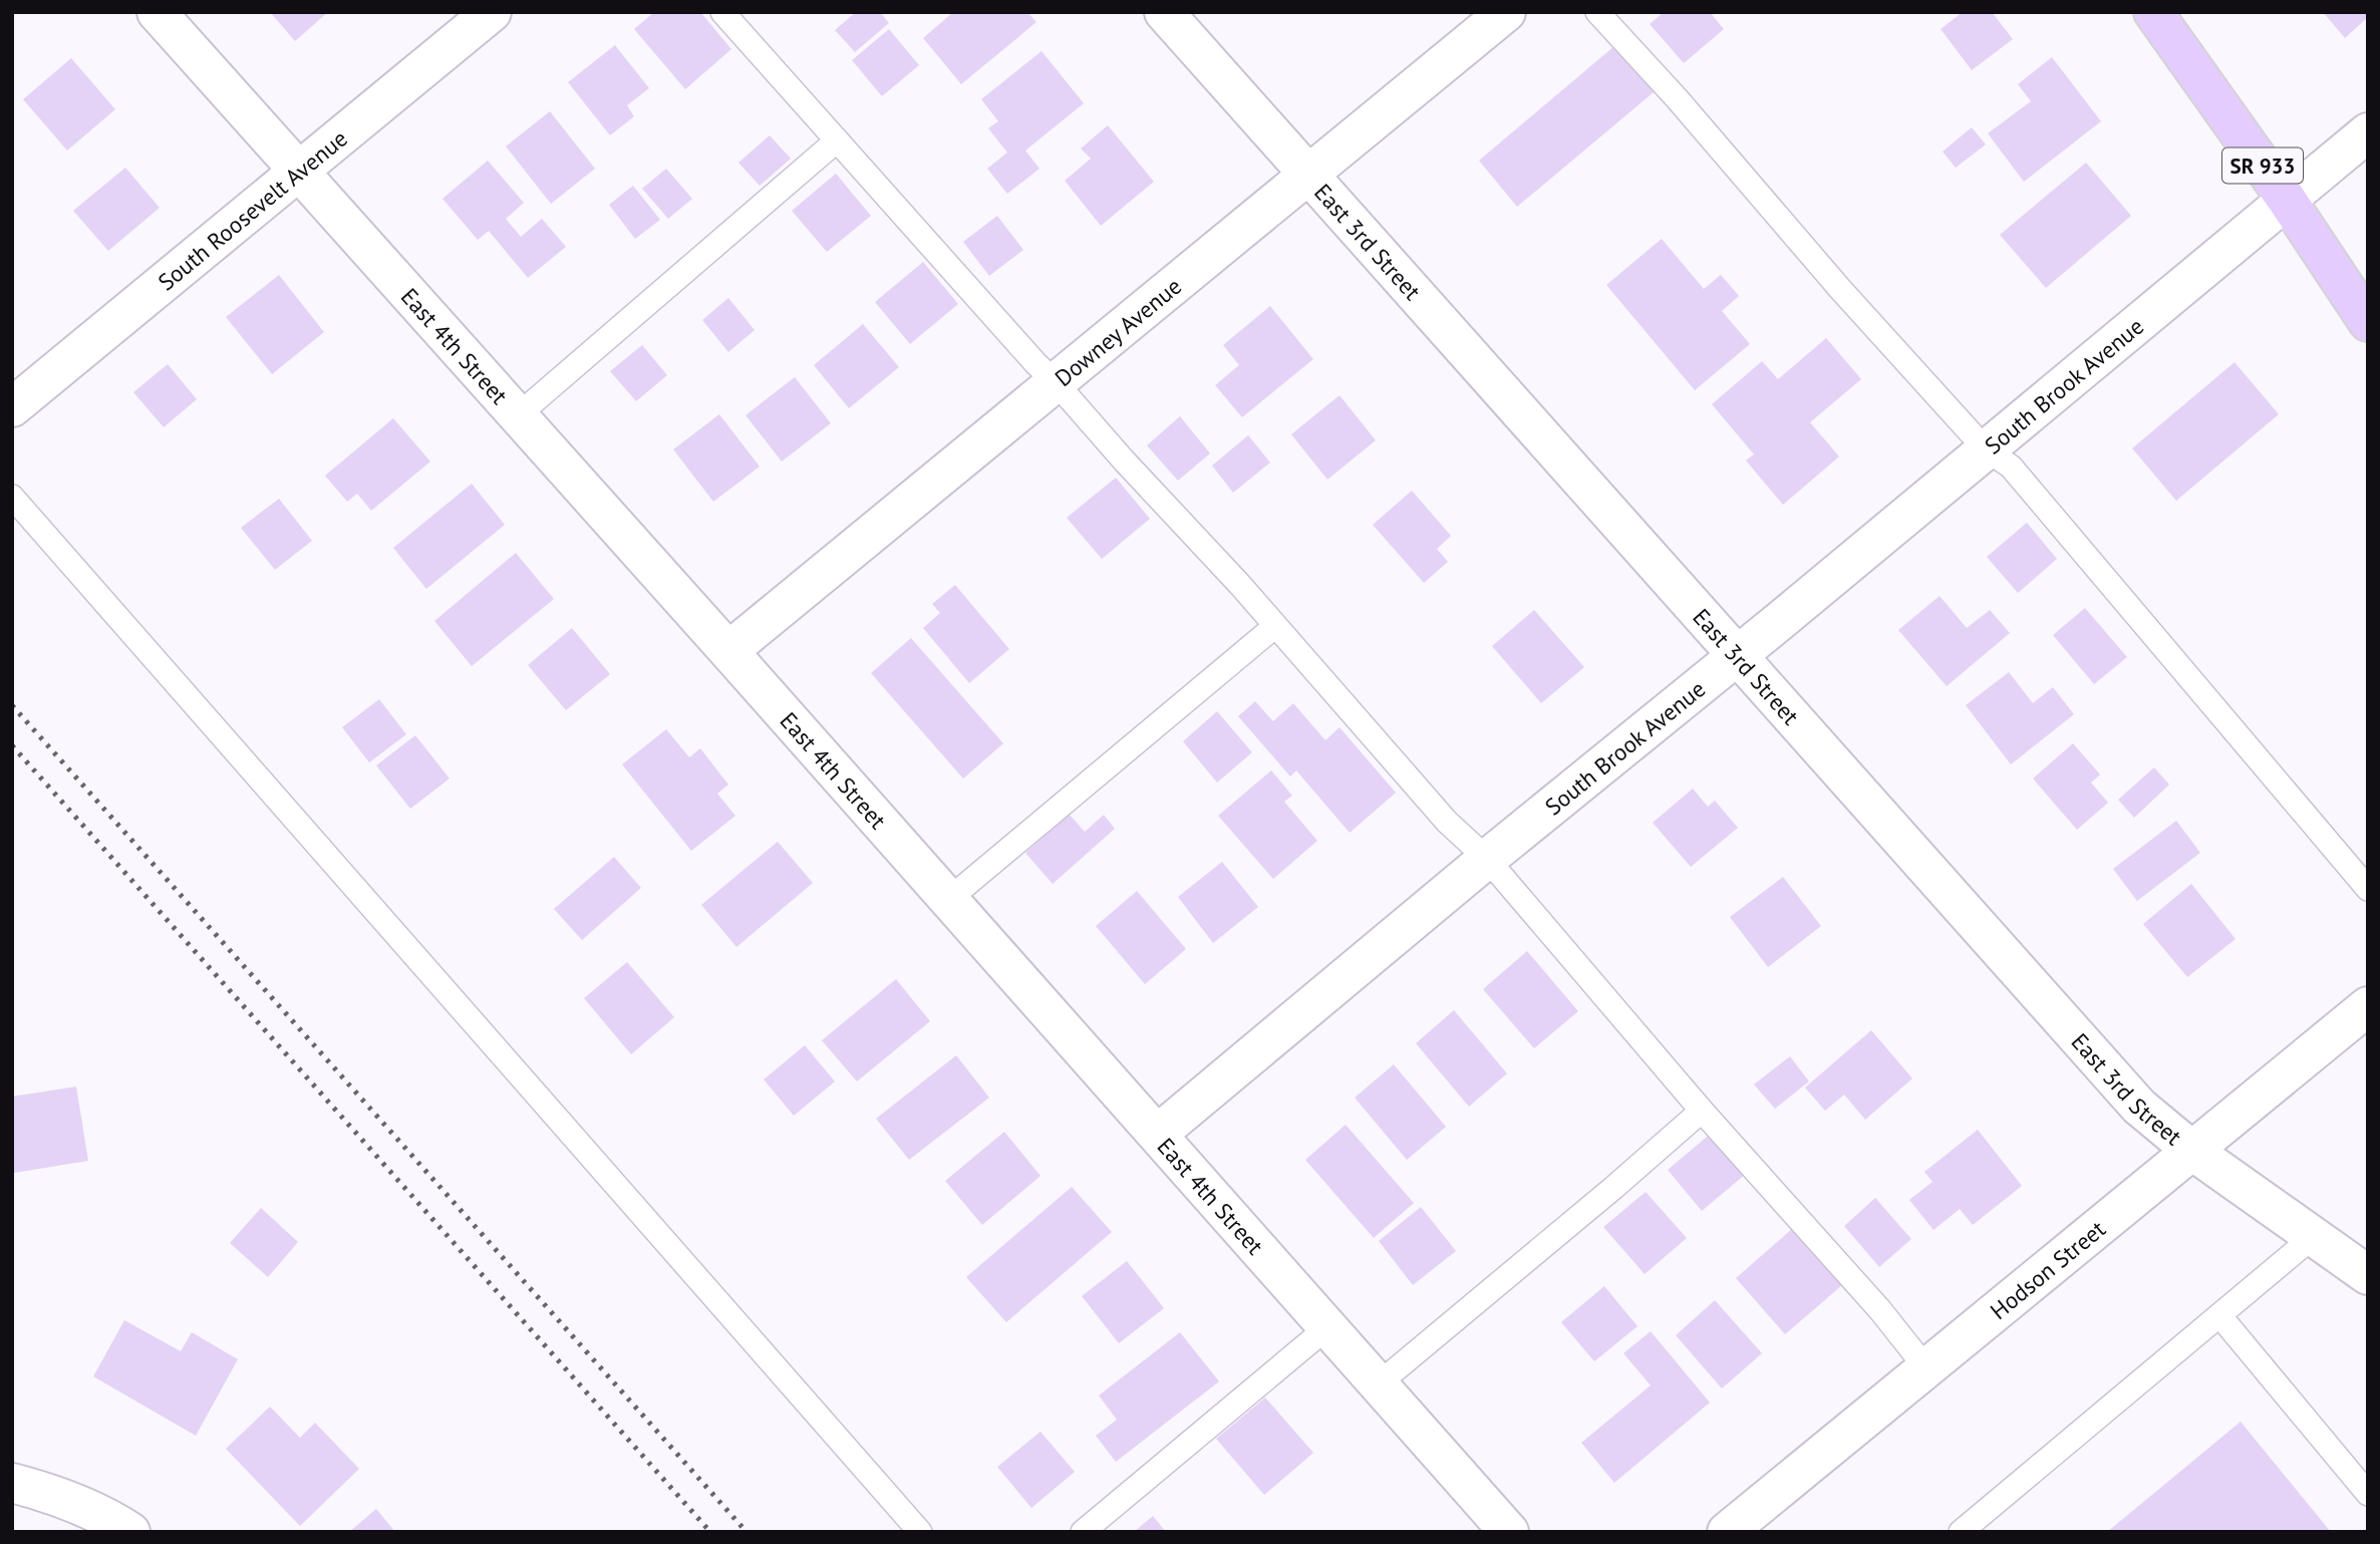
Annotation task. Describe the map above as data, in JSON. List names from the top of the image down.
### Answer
{
  "streets": {
    "main road": ["SR 933"],
    "street": [
      "South Roosevelt Avenue",
      "East 3rd Street",
      "Downey Avenue",
      "East 4th Street",
      "South Brook Avenue",
      "Hodson Street"
    ]
  },
  "crossings": [
    ["SR 933", "South Brook Avenue"],
    ["South Roosevelt Avenue", "East 4th Street"],
    ["East 3rd Street", "Downey Avenue"],
    ["East 3rd Street", "South Brook Avenue"],
    ["East 3rd Street", "Hodson Street"],
    ["Downey Avenue", "East 4th Street"],
    ["East 4th Street", "South Brook Avenue"]
  ]
}
